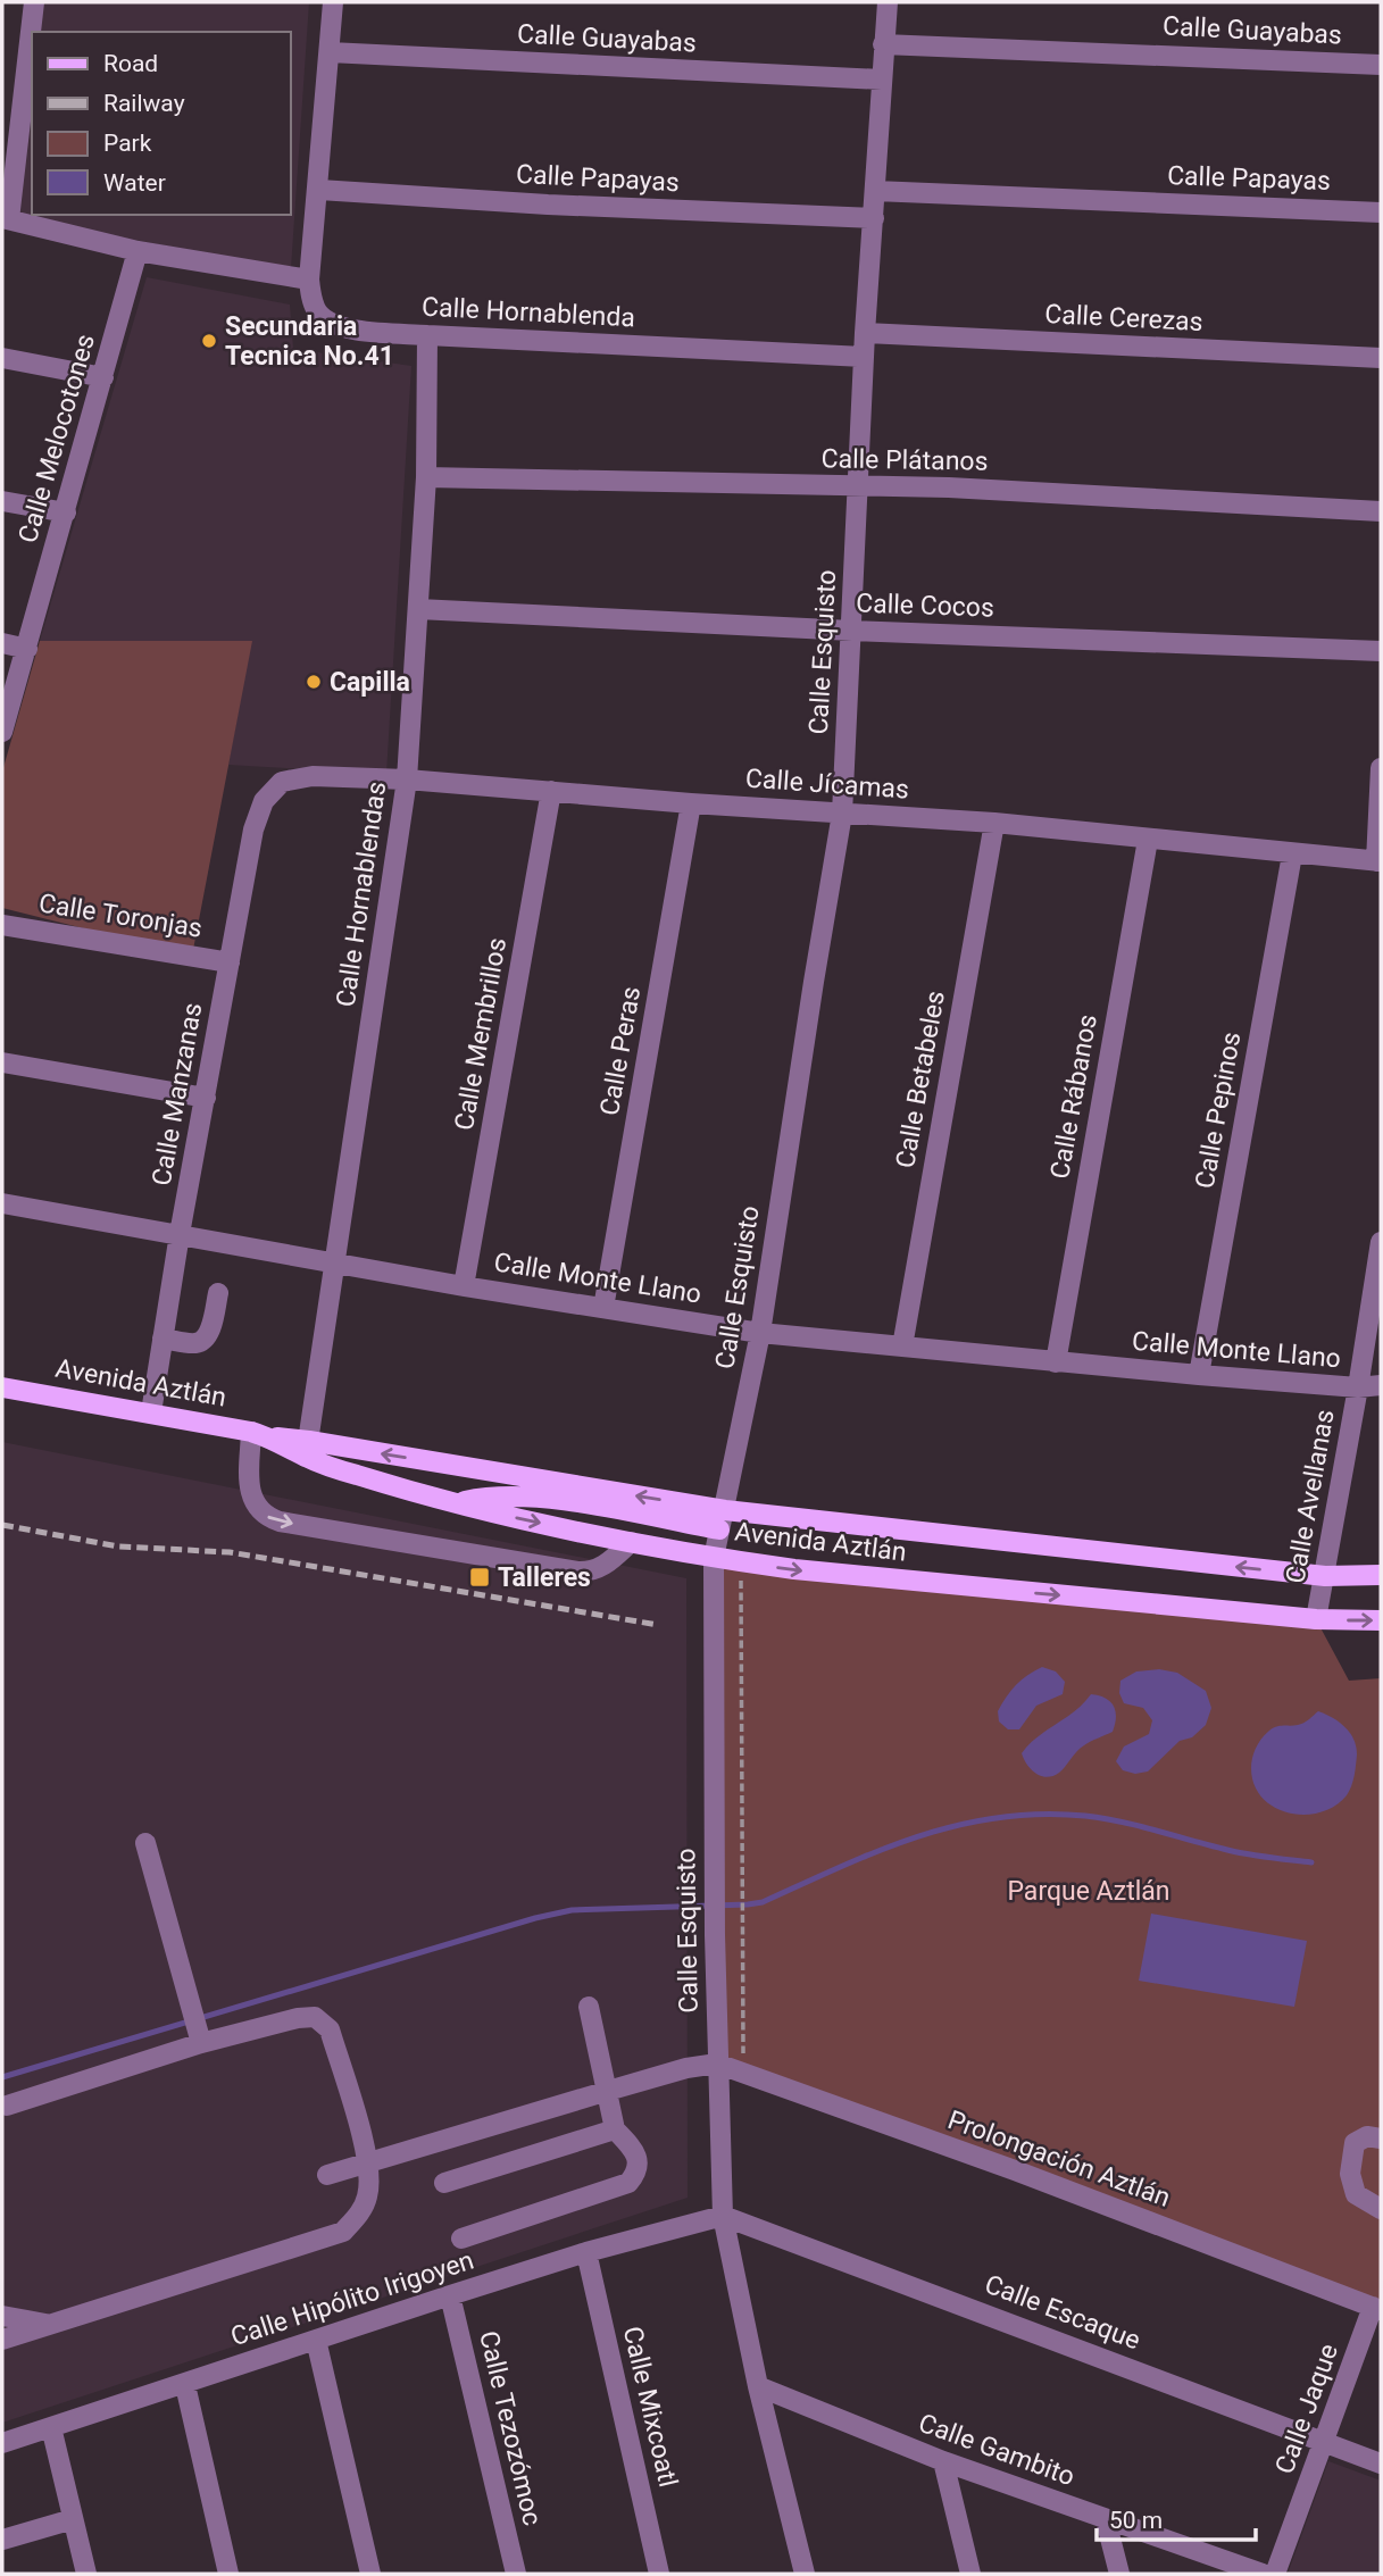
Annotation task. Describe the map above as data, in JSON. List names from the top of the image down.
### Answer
{
  "streets": {
    "main road": ["Avenida Aztlán"],
    "street": [
      "Calle Guayabas",
      "Calle Papayas",
      "Calle Hornablenda",
      "Calle Cerezas",
      "Calle Melocotones",
      "Calle Plátanos",
      "Calle Cocos",
      "Calle Esquisto",
      "Calle Jícamas",
      "Calle Hornablendas",
      "Calle Toronjas",
      "Calle Membrillos",
      "Calle Peras",
      "Calle Betabeles",
      "Calle Manzanas",
      "Calle Rábanos",
      "Calle Pepinos",
      "Calle Monte Llano",
      "Calle Avellanas",
      "Prolongación Aztlán",
      "Calle Hipólito Irigoyen",
      "Calle Escaque",
      "Calle Mixcoatl",
      "Calle Jaque",
      "Calle Tezozómoc",
      "Calle Gambito"
    ]
  },
  "crossings": [
    ["Calle Guayabas", "Calle Hornablenda"],
    ["Calle Guayabas", "Calle Esquisto"],
    ["Calle Papayas", "Calle Hornablenda"],
    ["Calle Papayas", "Calle Esquisto"],
    ["Calle Hornablenda", "Calle Esquisto"],
    ["Calle Hornablenda", "Calle Hornablendas"],
    ["Calle Cerezas", "Calle Esquisto"],
    ["Calle Plátanos", "Calle Esquisto"],
    ["Calle Plátanos", "Calle Hornablendas"],
    ["Calle Cocos", "Calle Esquisto"],
    ["Calle Cocos", "Calle Hornablendas"],
    ["Calle Esquisto", "Calle Jícamas"],
    ["Calle Esquisto", "Calle Monte Llano"],
    ["Calle Esquisto", "Avenida Aztlán"],
    ["Calle Esquisto", "Prolongación Aztlán"],
    ["Calle Esquisto", "Calle Hipólito Irigoyen"],
    ["Calle Esquisto", "Calle Escaque"],
    ["Calle Esquisto", "Calle Gambito"],
    ["Calle Jícamas", "Calle Hornablendas"],
    ["Calle Jícamas", "Calle Membrillos"],
    ["Calle Jícamas", "Calle Peras"],
    ["Calle Jícamas", "Calle Betabeles"],
    ["Calle Jícamas", "Calle Manzanas"],
    ["Calle Jícamas", "Calle Rábanos"],
    ["Calle Jícamas", "Calle Pepinos"],
    ["Calle Hornablendas", "Calle Monte Llano"],
    ["Calle Hornablendas", "Avenida Aztlán"],
    ["Calle Toronjas", "Calle Manzanas"],
    ["Calle Membrillos", "Calle Monte Llano"],
    ["Calle Peras", "Calle Monte Llano"],
    ["Calle Betabeles", "Calle Monte Llano"],
    ["Calle Manzanas", "Calle Monte Llano"],
    ["Calle Manzanas", "Avenida Aztlán"],
    ["Calle Rábanos", "Calle Monte Llano"],
    ["Calle Pepinos", "Calle Monte Llano"],
    ["Calle Monte Llano", "Calle Avellanas"],
    ["Avenida Aztlán", "Calle Avellanas"],
    ["Prolongación Aztlán", "Calle Jaque"],
    ["Calle Hipólito Irigoyen", "Calle Escaque"],
    ["Calle Hipólito Irigoyen", "Calle Mixcoatl"],
    ["Calle Hipólito Irigoyen", "Calle Tezozómoc"],
    ["Calle Escaque", "Calle Jaque"]
  ],
  "parks": ["Parque Aztlán"],
  "places": {
    "other": ["Secundaria Tecnica No.41", "Capilla"],
    "transit": ["Talleres"]
  },
  "legend": [
    "Road",
    "Railway",
    "Park",
    "Water"
  ],
  "scale_bar": "50 m"
}
